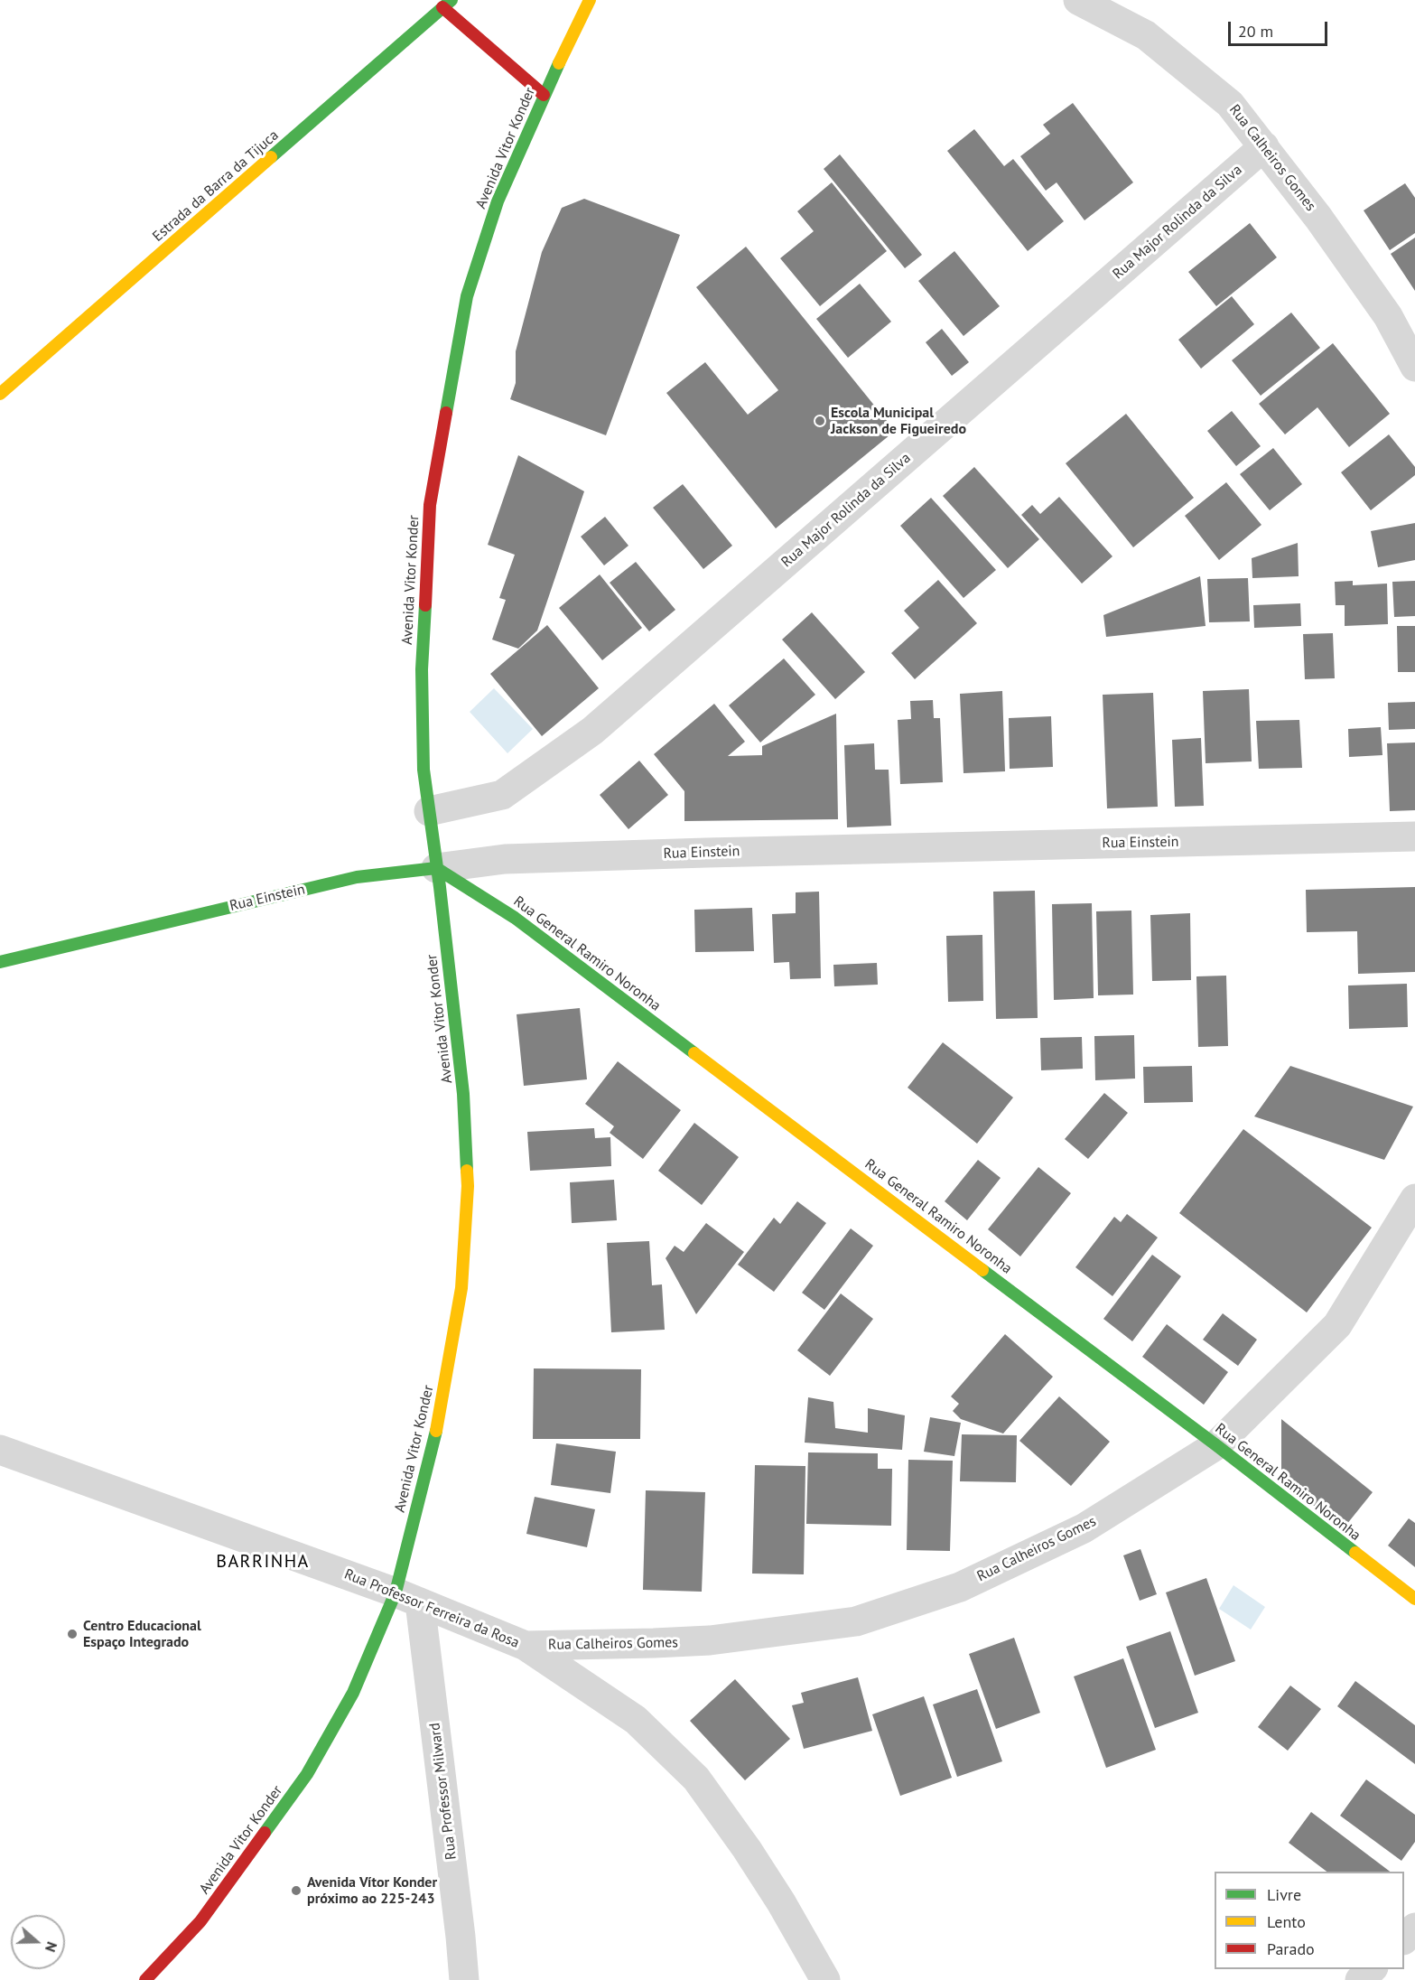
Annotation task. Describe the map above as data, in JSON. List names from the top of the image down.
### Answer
{
  "streets": {
    "street": [
      "Avenida Vitor Konder",
      "Rua Calheiros Gomes",
      "Estrada da Barra da Tijuca",
      "Rua Major Rolinda da Silva",
      "Rua Einstein",
      "Rua General Ramiro Noronha",
      "Rua Professor Ferreira da Rosa",
      "Rua Professor Milward"
    ]
  },
  "crossings": [
    ["Avenida Vitor Konder", "Rua Major Rolinda da Silva"],
    ["Avenida Vitor Konder", "Rua Einstein"],
    ["Avenida Vitor Konder", "Rua General Ramiro Noronha"],
    ["Avenida Vitor Konder", "Rua Professor Ferreira da Rosa"],
    ["Avenida Vitor Konder", "Rua Professor Milward"],
    ["Rua Calheiros Gomes", "Rua Major Rolinda da Silva"],
    ["Rua Calheiros Gomes", "Rua General Ramiro Noronha"],
    ["Rua Calheiros Gomes", "Rua Professor Ferreira da Rosa"],
    ["Rua Einstein", "Rua General Ramiro Noronha"],
    ["Rua Professor Ferreira da Rosa", "Rua Professor Milward"]
  ],
  "districts": ["BARRINHA"],
  "places": ["Escola Municipal Jackson de Figueiredo", "Centro Educacional Espaço Integrado", "Avenida Vítor Konder próximo ao 225-243"],
  "legend": ["Livre", "Lento", "Parado"],
  "scale_bar": "20 m",
  "north": "right"
}
